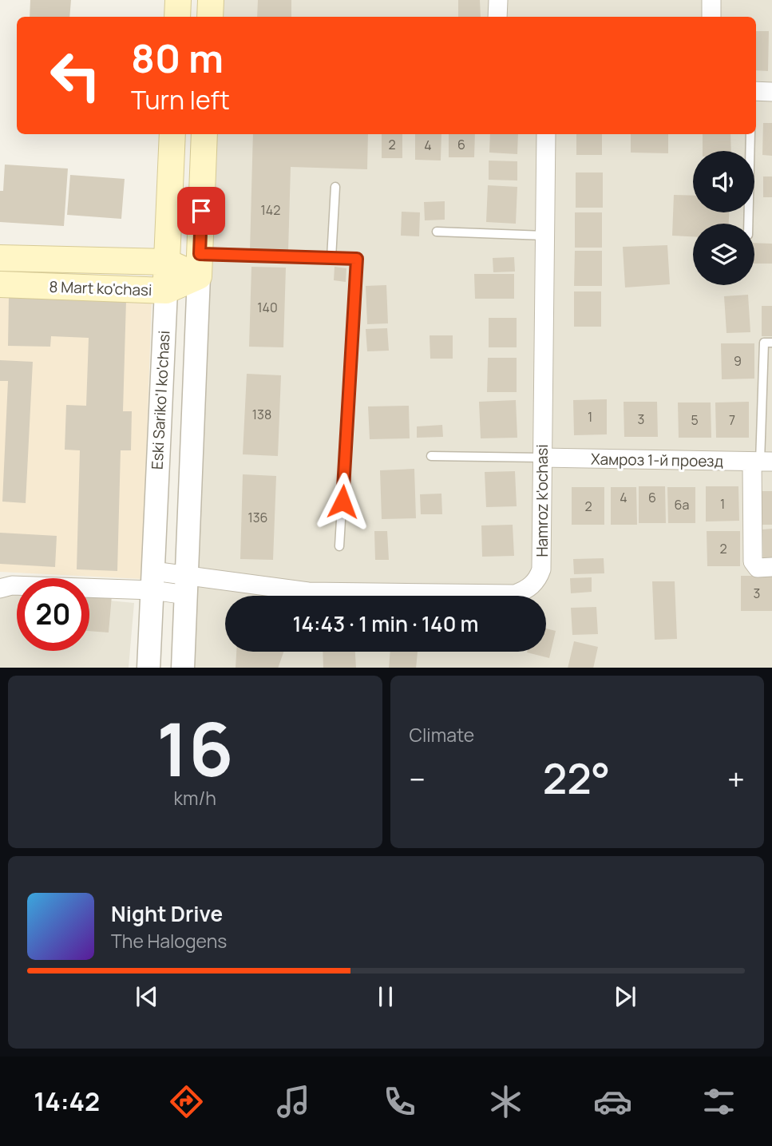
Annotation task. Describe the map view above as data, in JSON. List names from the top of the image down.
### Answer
{
  "streets": {
    "main road": ["8 Mart ko'chasi", "Eski Sariko'l ko'chasi"],
    "street": ["Хамроз 1-й проезд", "Hamroz k'ochasi"]
  },
  "crossings": [
    ["8 Mart ko'chasi", "Eski Sariko'l ko'chasi"],
    ["Eski Sariko'l ko'chasi", "Hamroz k'ochasi"],
    ["Хамроз 1-й проезд", "Hamroz k'ochasi"]
  ],
  "house_numbers": [
    "2",
    "6",
    "4",
    "142",
    "140",
    "9",
    "138",
    "1",
    "3",
    "5",
    "7",
    "4",
    "6",
    "1",
    "6a",
    "2",
    "136",
    "2",
    "3"
  ],
  "page": {
    "turn": ["80 m", "Turn left"],
    "limit": "20",
    "trip": "14:43 · 1 min · 140 m",
    "tile": [
      ["16", "km/h"],
      "Climate"
    ],
    "heat": ["−", "22°", "+"],
    "song": ["Night Drive", "The Halogens"],
    "tabs": "14:42"
  }
}
